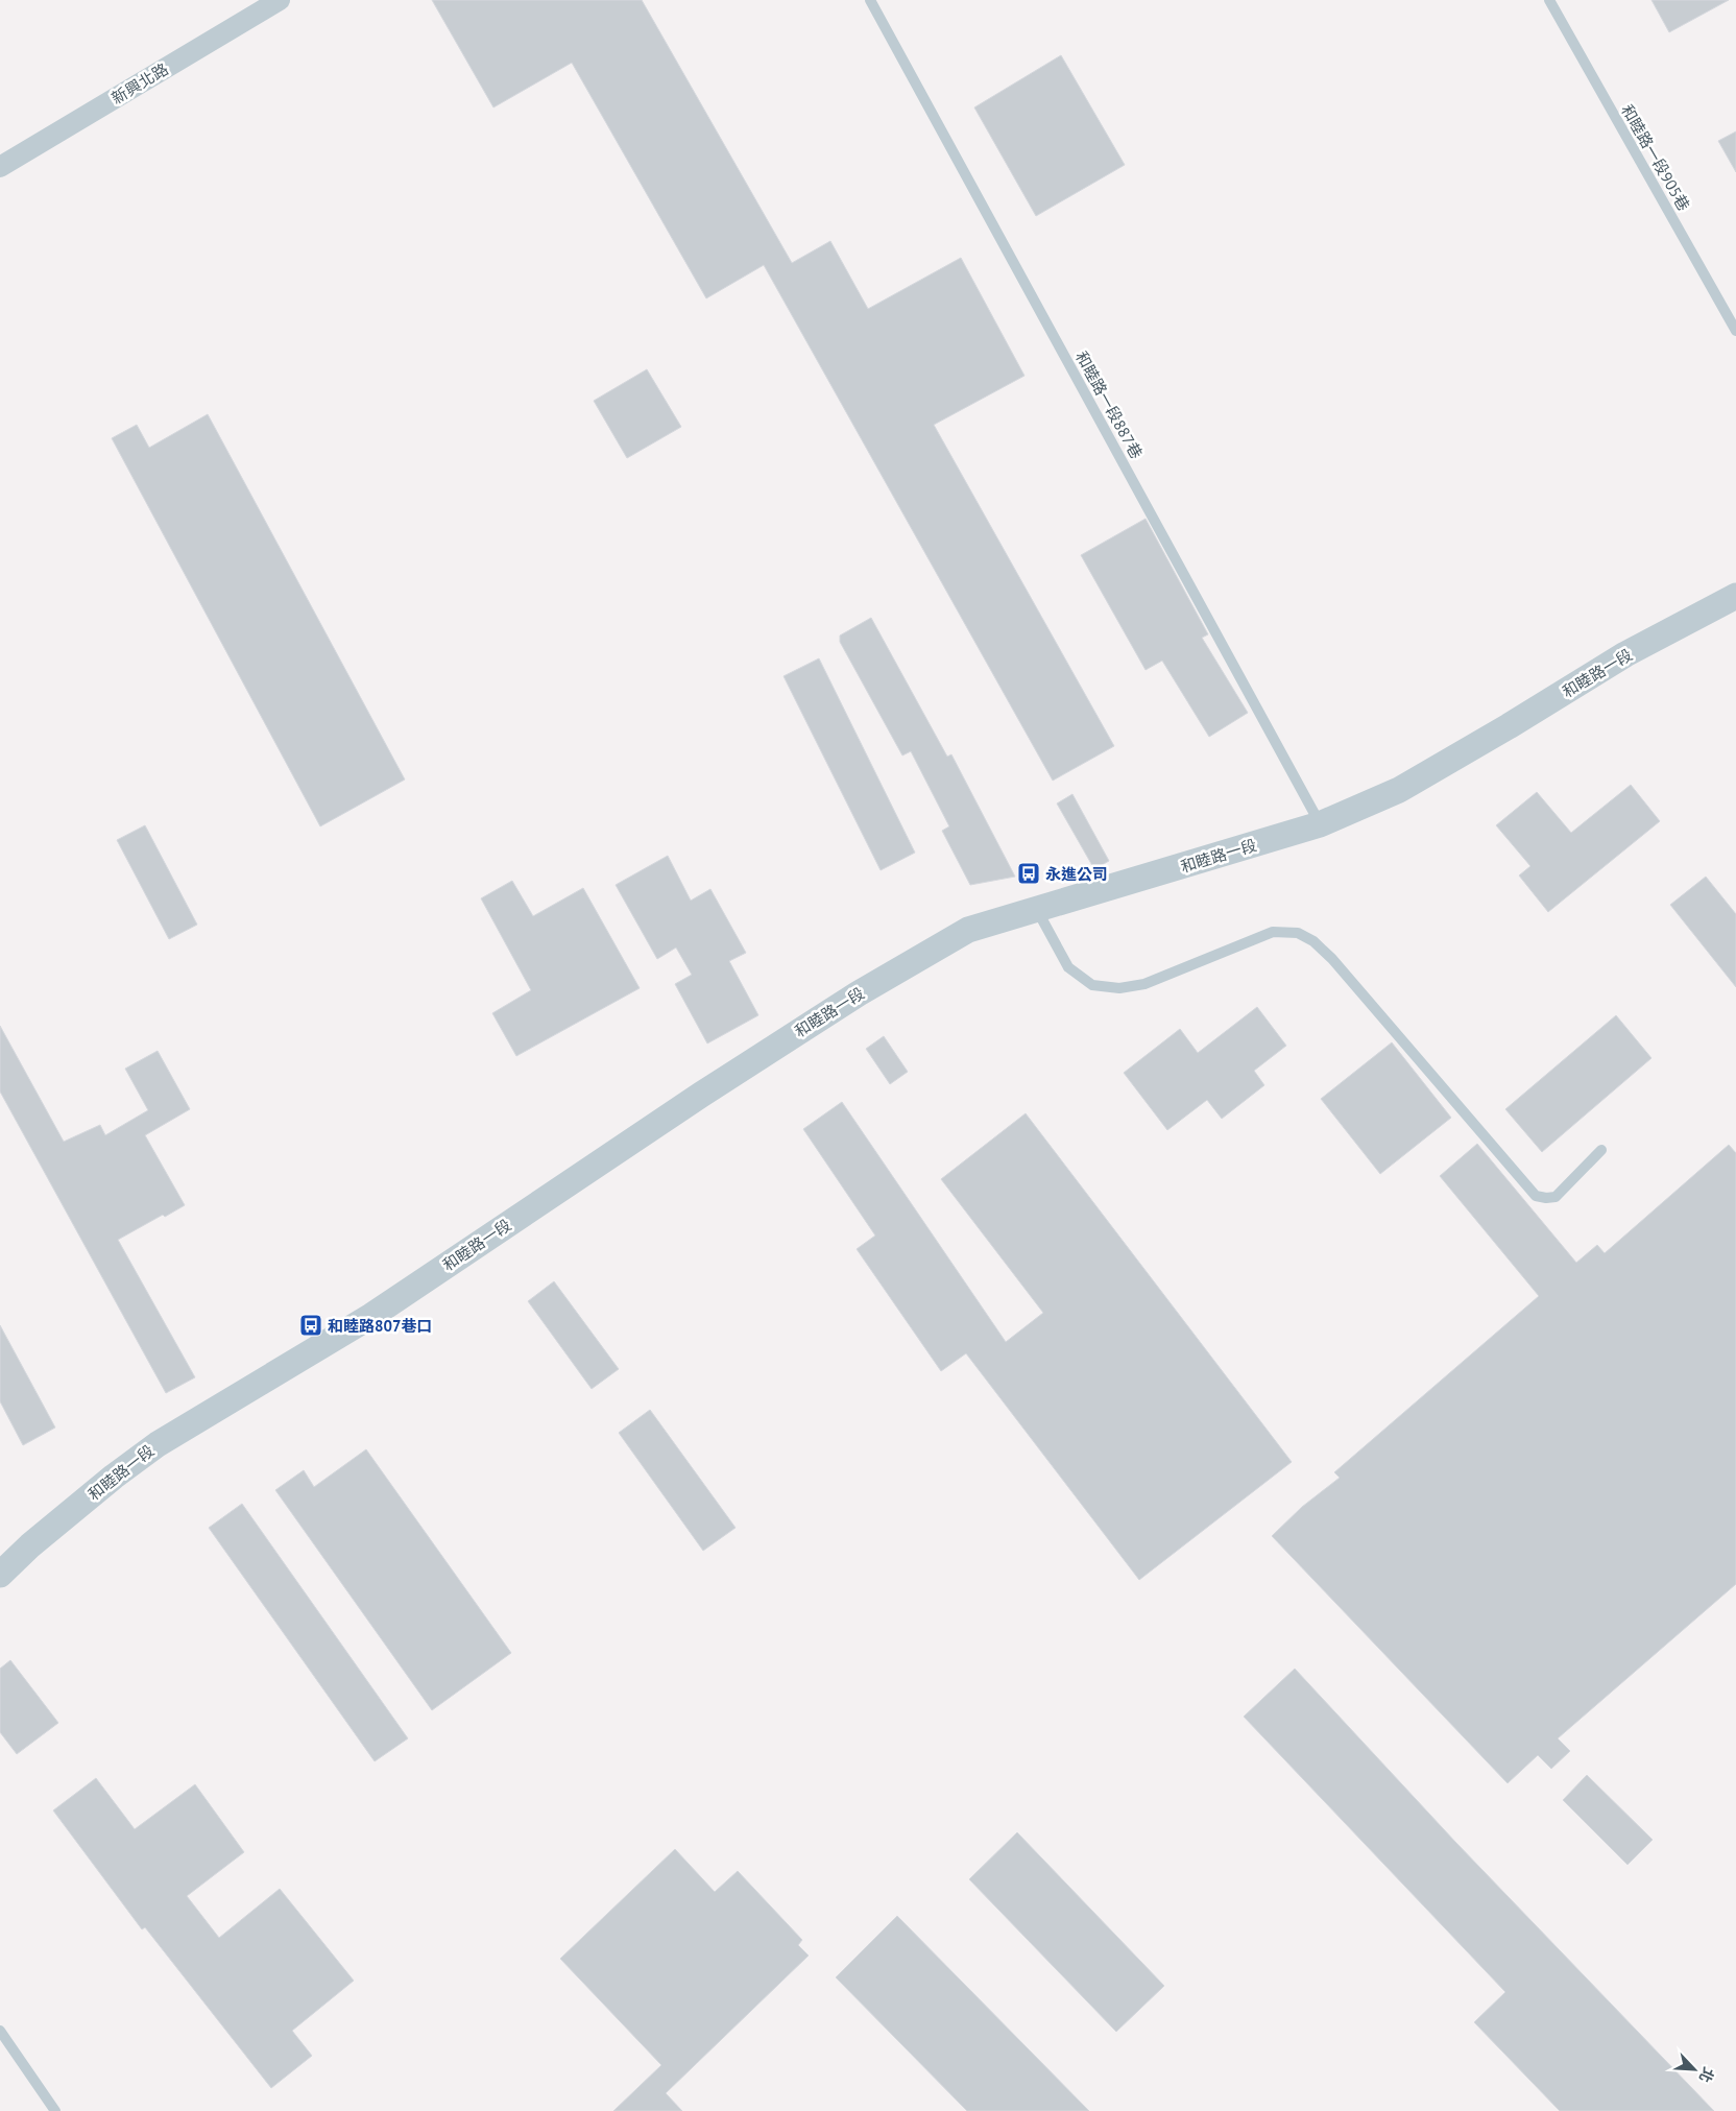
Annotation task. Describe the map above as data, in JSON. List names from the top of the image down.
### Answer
{
  "streets": {
    "street": ["新興北路", "和睦路一段"],
    "lane": ["和睦路一段905巷", "和睦路一段887巷"]
  },
  "crossings": [
    ["和睦路一段887巷", "和睦路一段"]
  ],
  "places": {
    "bus stop": ["永進公司", "和睦路807巷口"]
  },
  "north": "bottom right"
}
